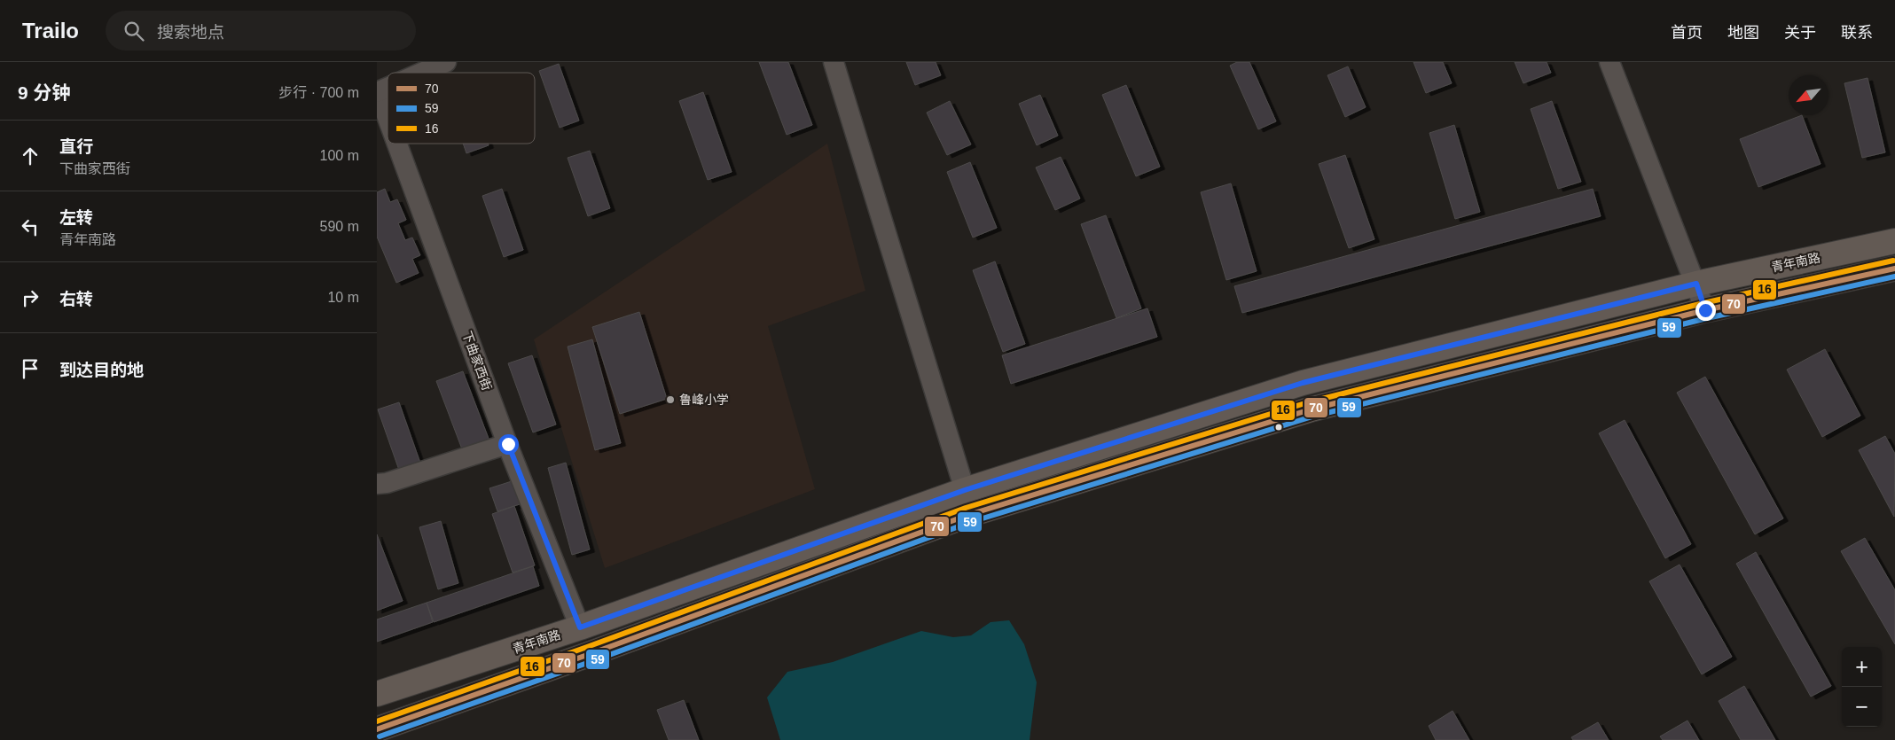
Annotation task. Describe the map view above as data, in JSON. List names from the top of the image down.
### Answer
{
  "streets": {
    "main road": ["青年南路"],
    "street": ["下曲家西街"]
  },
  "crossings": [
    ["青年南路", "下曲家西街"]
  ],
  "places": ["鲁峰小学"],
  "lines": ["transit line 16", "transit line 70", "transit line 59"],
  "legend": ["70", "59", "16"],
  "north": "bottom left",
  "page": {
    "header": "Trailo",
    "search": "搜索地点",
    "nav": [
      "首页",
      "地图",
      "关于",
      "联系"
    ],
    "heading": ["9 分钟", "步行 · 700 m"],
    "list": [
      ["直行", "下曲家西街", "100 m"],
      ["左转", "青年南路", "590 m"],
      ["右转", "10 m"],
      "到达目的地"
    ],
    "map_buttons": ["+", "−"]
  }
}
